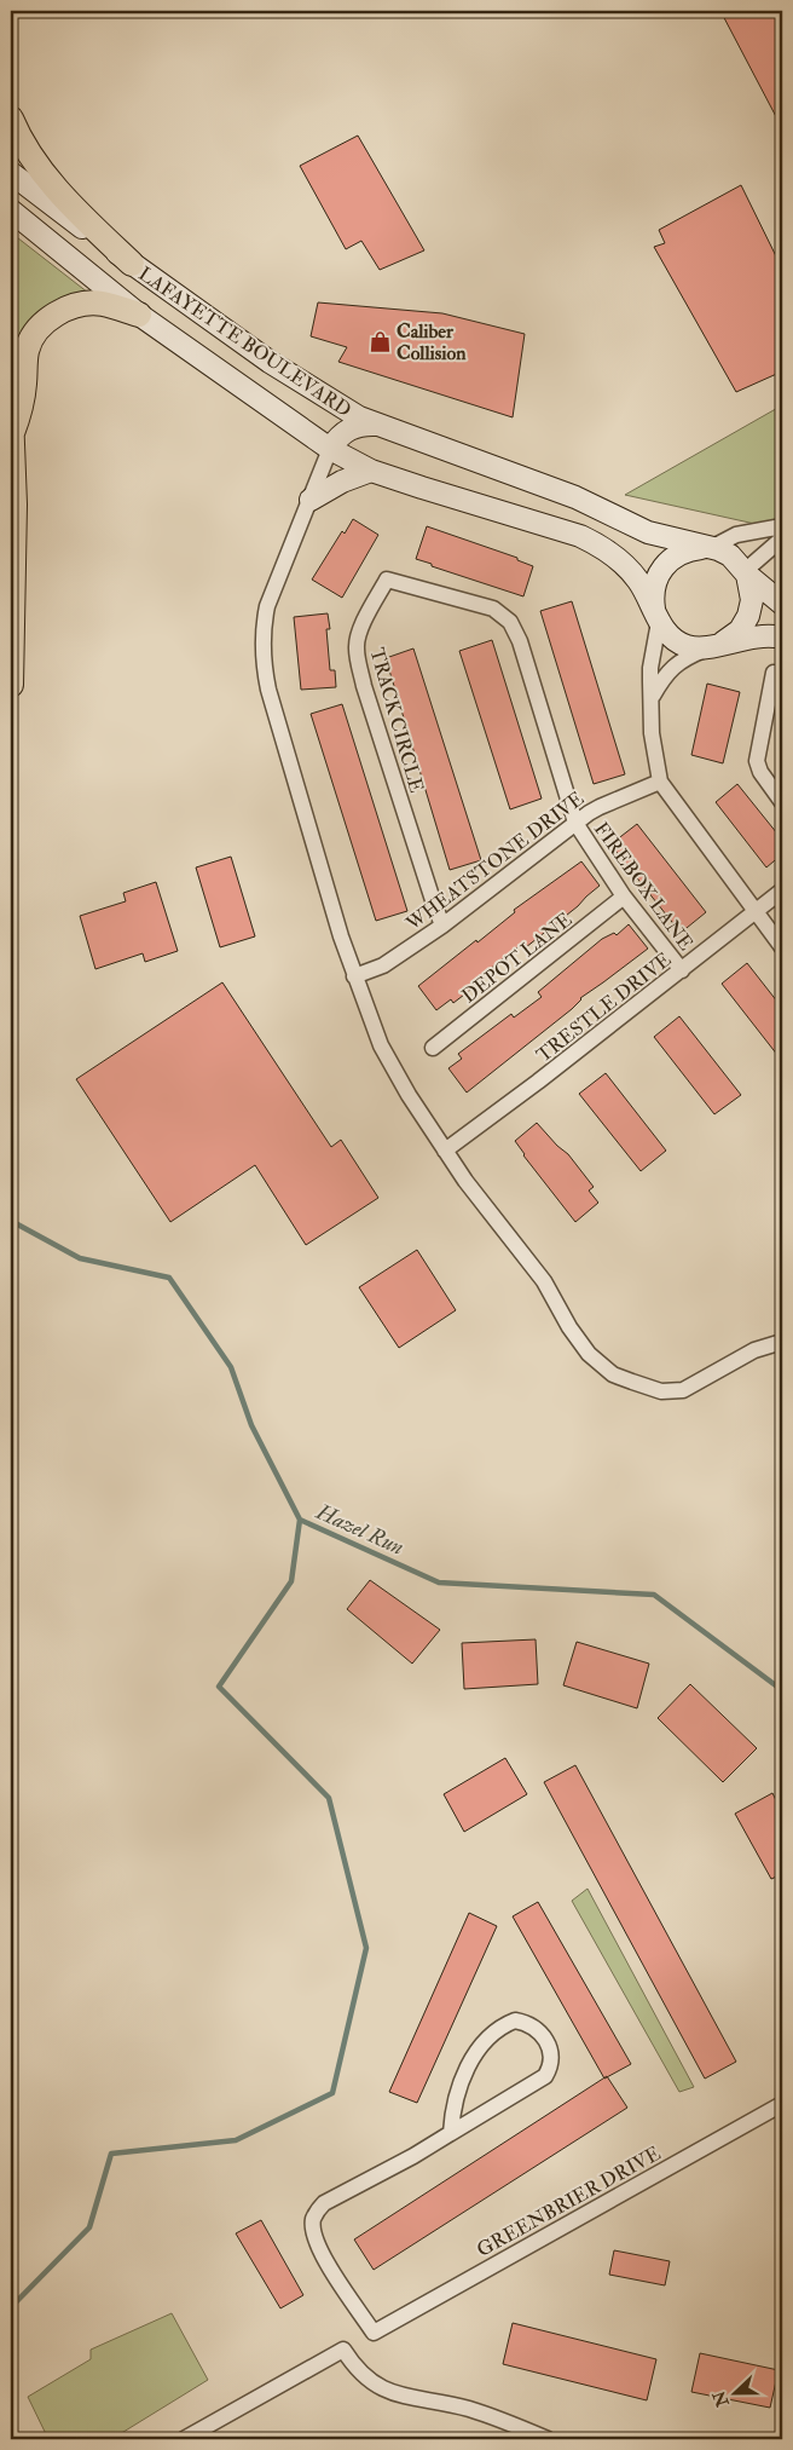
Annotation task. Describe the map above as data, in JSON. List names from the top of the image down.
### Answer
{
  "streets": {
    "main road": ["LAFAYETTE BOULEVARD"],
    "street": [
      "TRACK CIRCLE",
      "WHEATSTONE DRIVE",
      "FIREBOX LANE",
      "DEPOT LANE",
      "TRESTLE DRIVE",
      "GREENBRIER DRIVE"
    ]
  },
  "crossings": [
    ["TRACK CIRCLE", "WHEATSTONE DRIVE"],
    ["TRACK CIRCLE", "FIREBOX LANE"],
    ["WHEATSTONE DRIVE", "FIREBOX LANE"],
    ["FIREBOX LANE", "DEPOT LANE"],
    ["FIREBOX LANE", "TRESTLE DRIVE"]
  ],
  "water": ["Hazel Run"],
  "places": {
    "shop": ["Caliber Collision"]
  },
  "north": "left"
}
